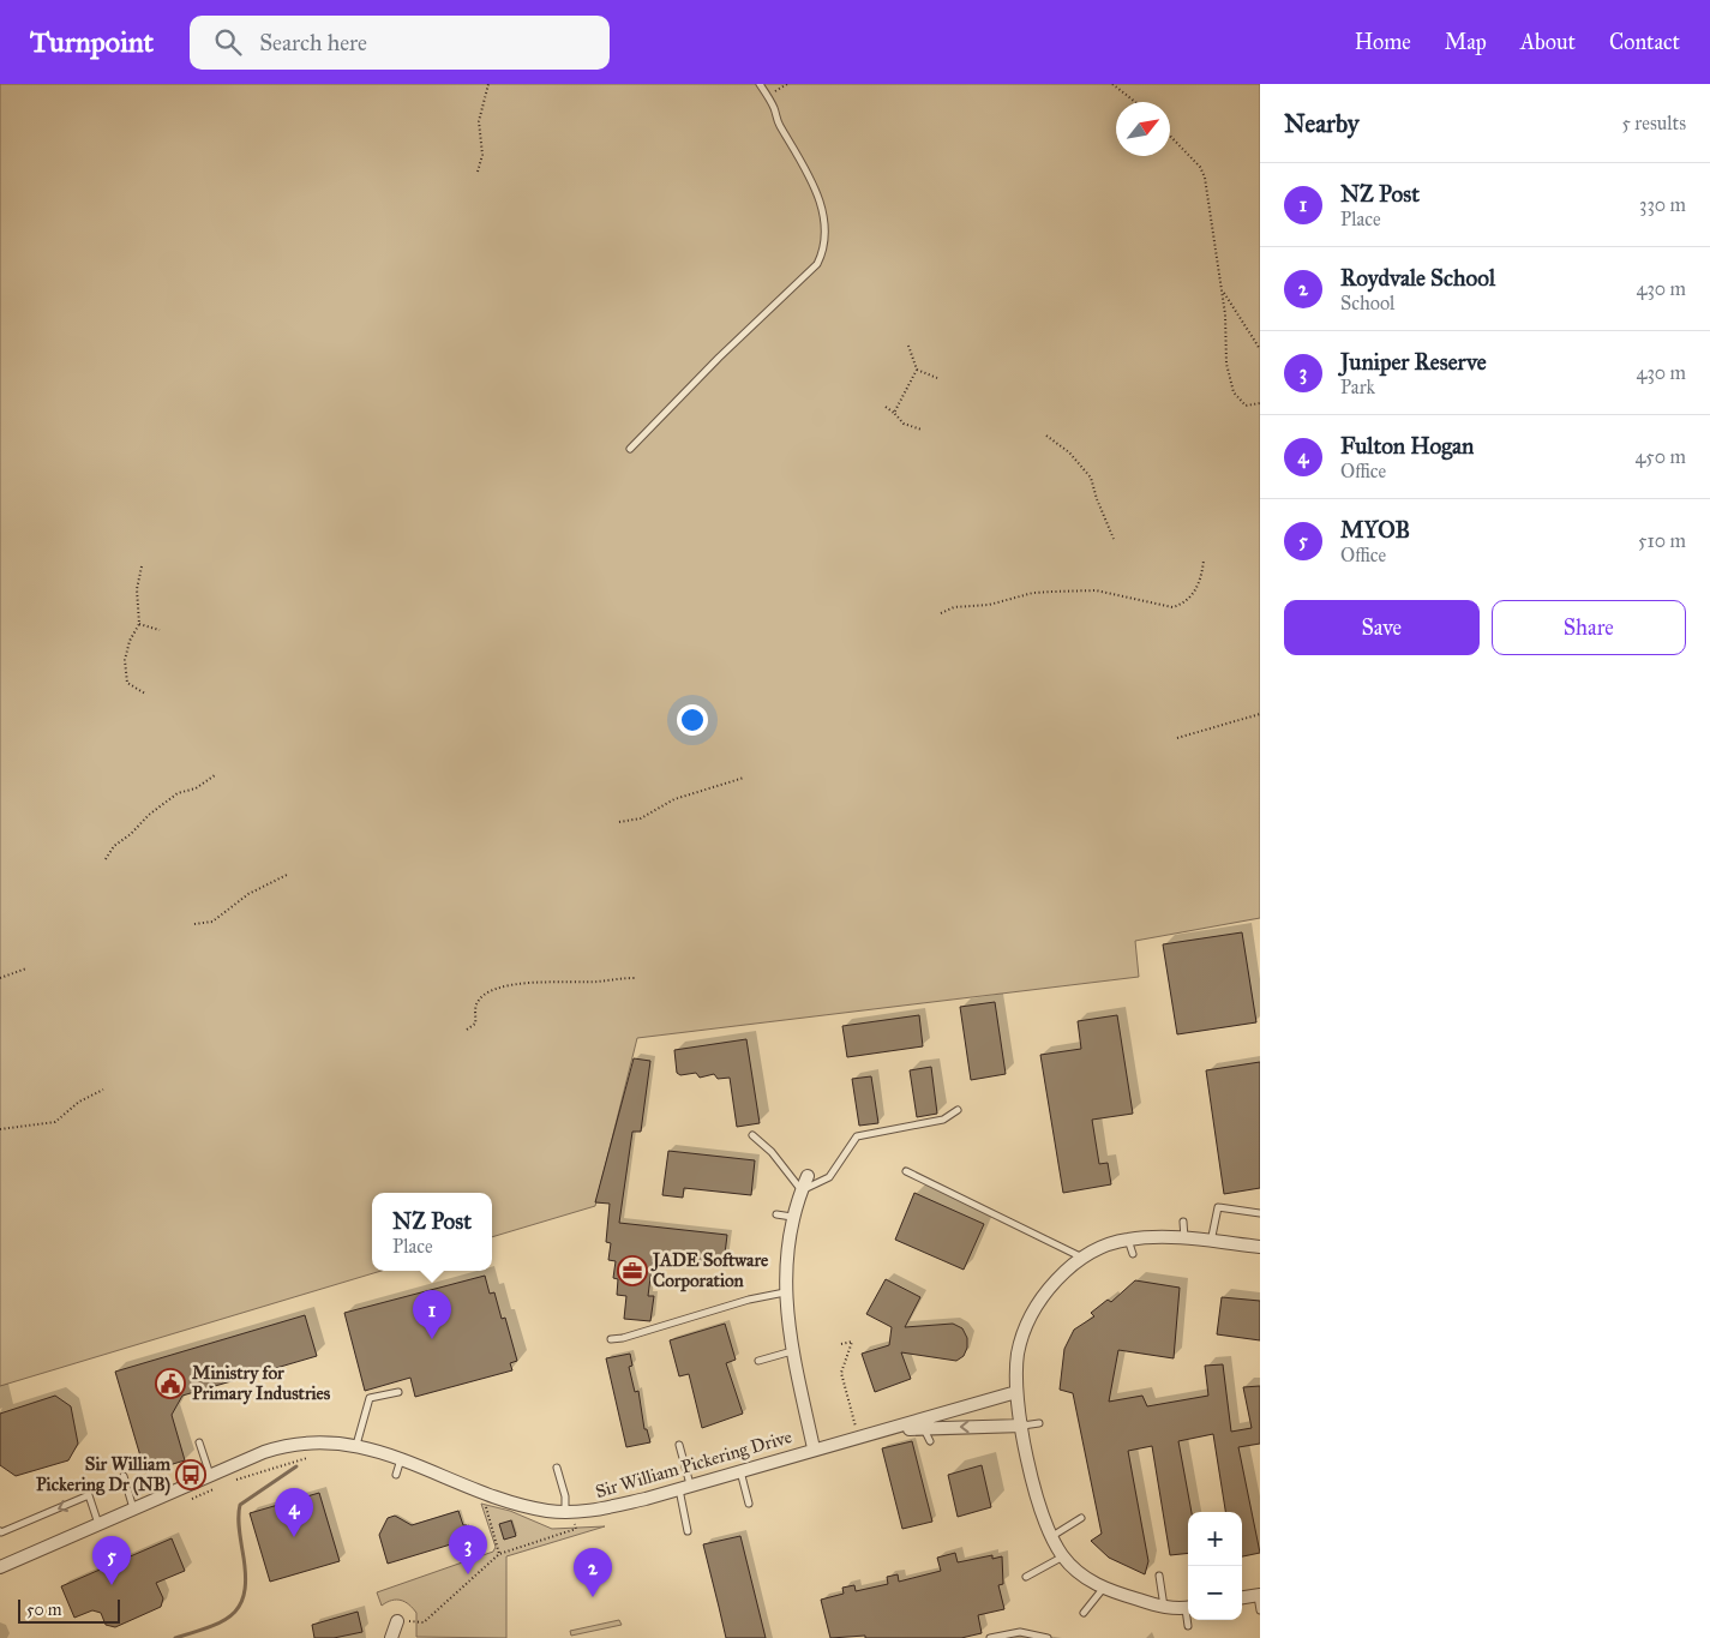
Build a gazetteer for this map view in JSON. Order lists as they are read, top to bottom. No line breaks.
{"streets":{"street":["Sir William Pickering Drive"]},"places":{"office":["JADE Software Corporation"],"public building":["Ministry for Primary Industries"],"bus stop":["Sir William Pickering Dr (NB)"]},"scale_bar":"50 m","north":"top right","page":{"header":"Turnpoint","search":"Search here","nav":["Home","Map","About","Contact"],"heading":["Nearby","5 results"],"list":[{"mark":"1","name":"NZ Post","note":"Place","value":"330 m"},{"mark":"2","name":"Roydvale School","note":"School","value":"430 m"},{"mark":"3","name":"Juniper Reserve","note":"Park","value":"430 m"},{"mark":"4","name":"Fulton Hogan","note":"Office","value":"450 m"},{"mark":"5","name":"MYOB","note":"Office","value":"510 m"}],"buttons":["Save","Share"],"popup":["NZ Post","Place"],"pins":["1","4","3","5","2"],"map_buttons":["+","−"],"scale":"50 m"}}
